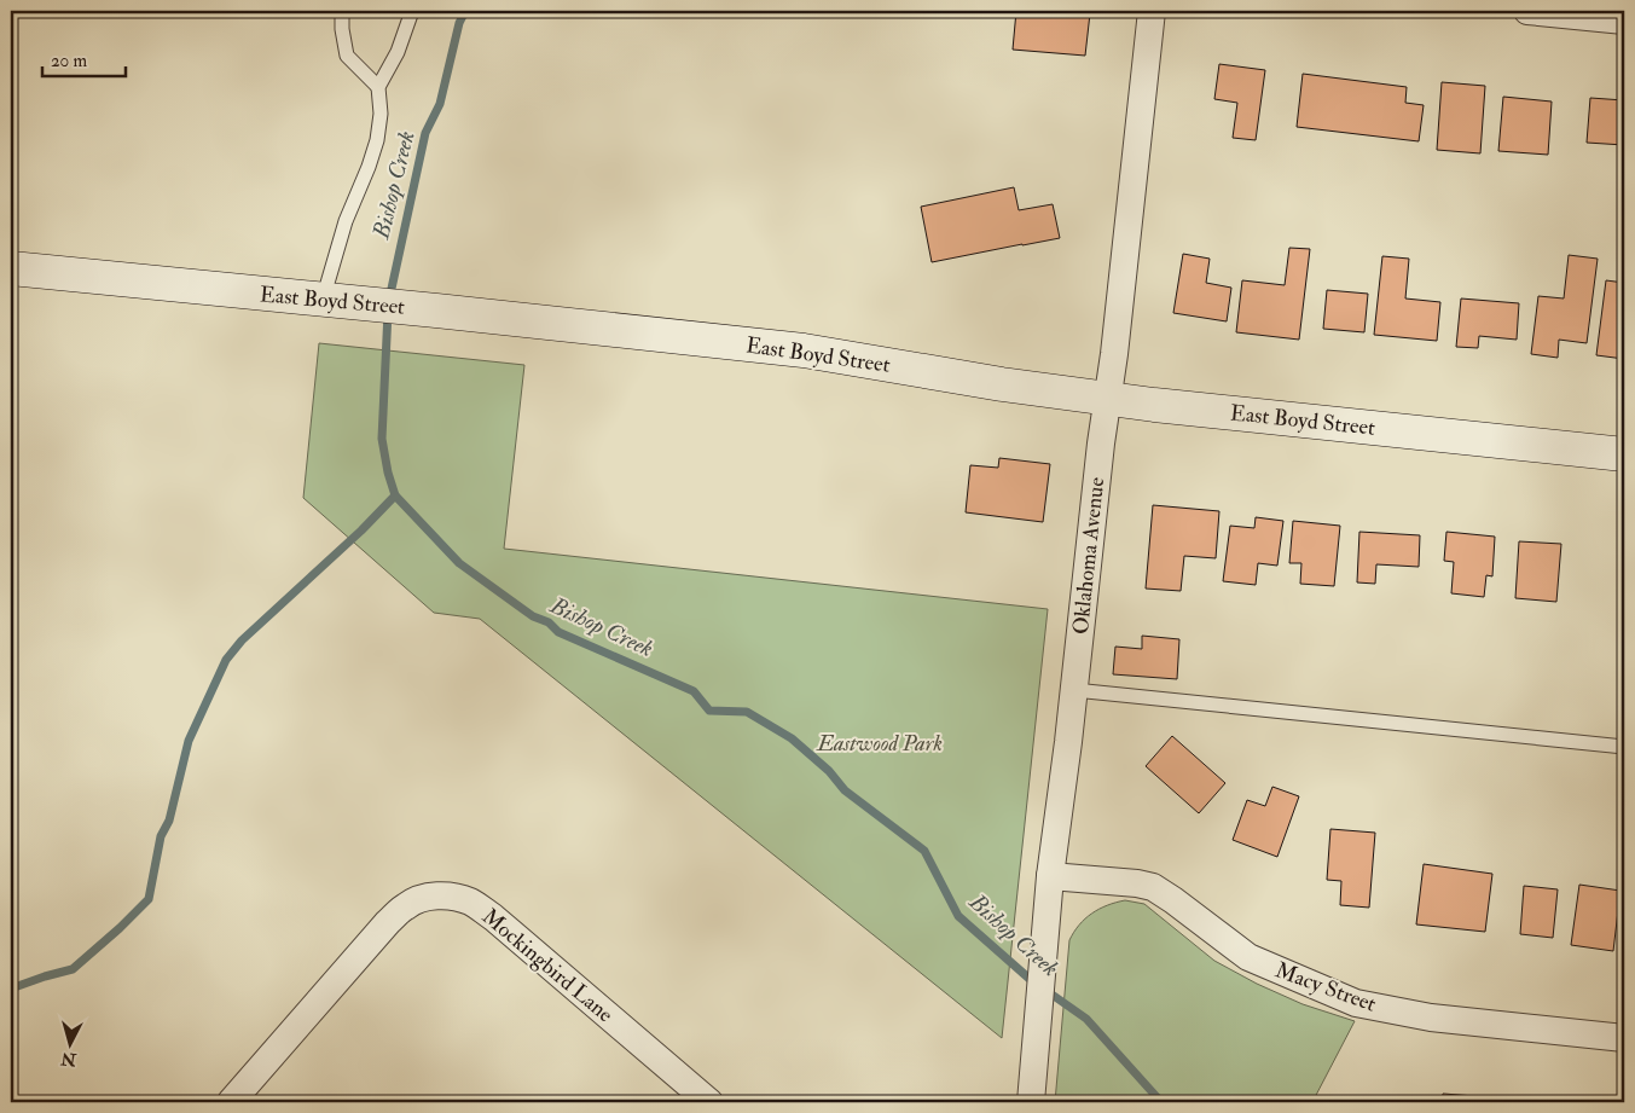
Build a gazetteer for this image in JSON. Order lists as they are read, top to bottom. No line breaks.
{"streets":{"street":["East Boyd Street","Oklahoma Avenue","Mockingbird Lane","Macy Street"]},"crossings":[["East Boyd Street","Oklahoma Avenue"],["Oklahoma Avenue","Macy Street"]],"water":["Bishop Creek"],"parks":["Eastwood Park"],"scale_bar":"20 m","north":"bottom"}
